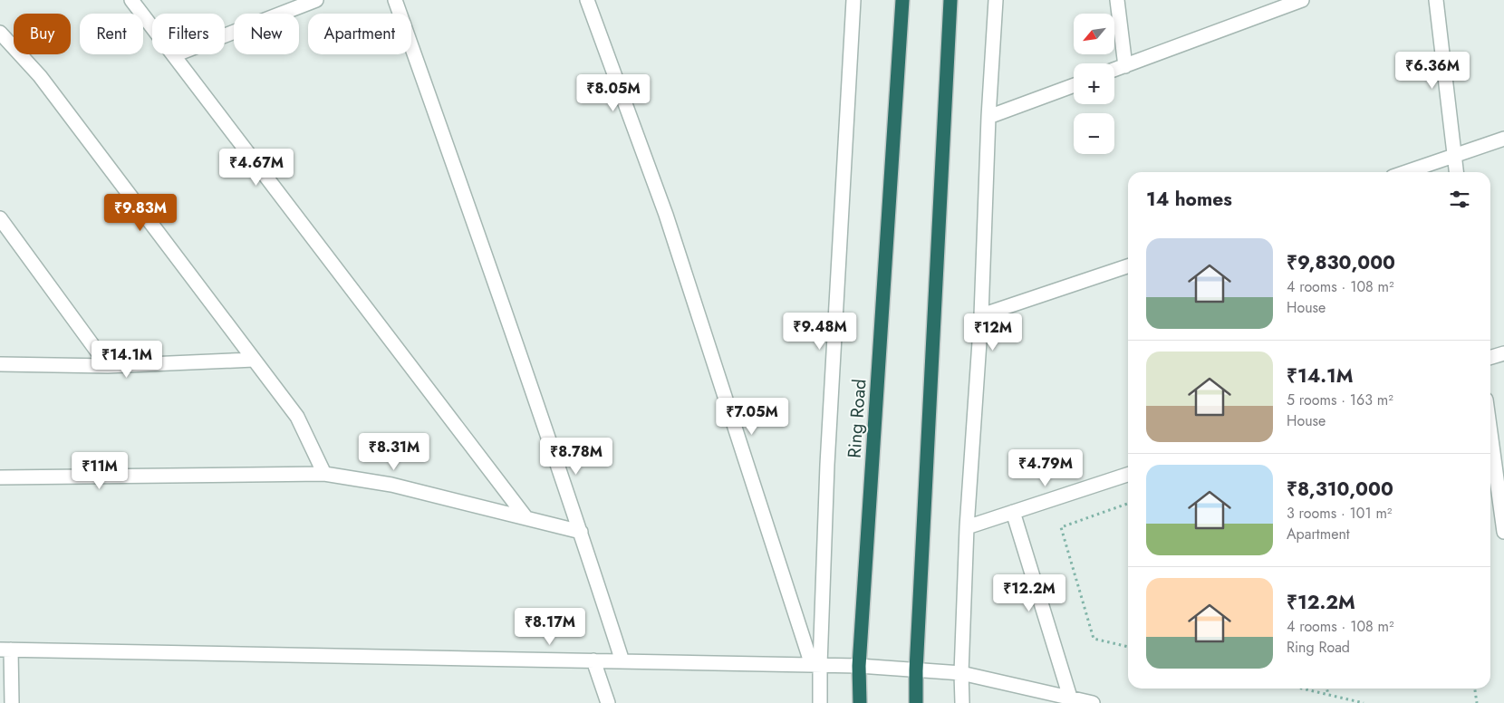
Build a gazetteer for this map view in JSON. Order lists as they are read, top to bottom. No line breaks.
{"streets":{"highway":["Ring Road"]},"north":"bottom left","page":{"map_buttons":["+","−"],"chip":["Buy","Rent","Filters","New","Apartment"],"price":["₹6.36M","₹8.05M","₹4.67M","₹9.83M","₹9.48M","₹12M","₹14.1M","₹7.05M","₹8.31M","₹8.78M","₹4.79M","₹11M","₹12.2M","₹8.17M"],"heading":"14 homes","list":[{"name":"₹9,830,000","note":"4 rooms · 108 m² · House"},{"name":"₹14.1M","note":"5 rooms · 163 m² · House"},{"name":"₹8,310,000","note":"3 rooms · 101 m² · Apartment"},{"name":"₹12.2M","note":"4 rooms · 108 m² · Ring Road"}]}}
